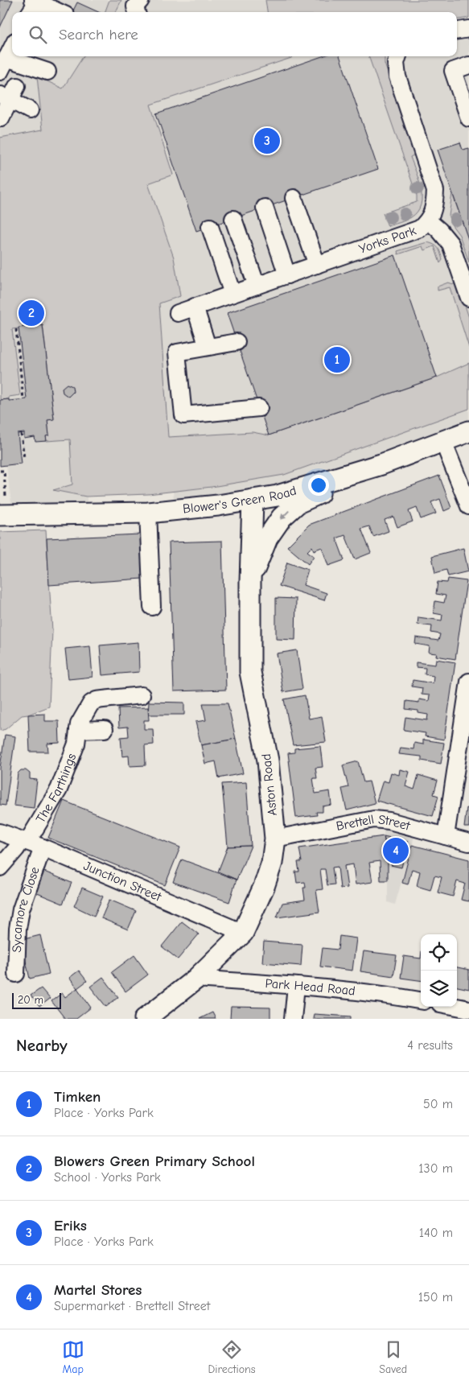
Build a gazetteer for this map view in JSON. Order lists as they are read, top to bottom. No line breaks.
{"streets":{"main road":["Blower's Green Road","Aston Road"],"street":["Yorks Park","The Farthings","Brettell Street","Junction Street","Sycamore Close","Park Head Road"]},"crossings":[["Blower's Green Road","Aston Road"],["Aston Road","Brettell Street"],["Aston Road","Junction Street"],["Aston Road","Park Head Road"],["The Farthings","Junction Street"],["Junction Street","Sycamore Close"]],"scale_bar":"20 m","page":{"search":"Search here","pins":["3","2","1","4"],"scale":"20 m","heading":["Nearby","4 results"],"list":[{"mark":"1","name":"Timken","note":"Place · Yorks Park","value":"50 m"},{"mark":"2","name":"Blowers Green Primary School","note":"School · Yorks Park","value":"130 m"},{"mark":"3","name":"Eriks","note":"Place · Yorks Park","value":"140 m"},{"mark":"4","name":"Martel Stores","note":"Supermarket · Brettell Street","value":"150 m"}],"nav":["Map","Directions","Saved"]}}
